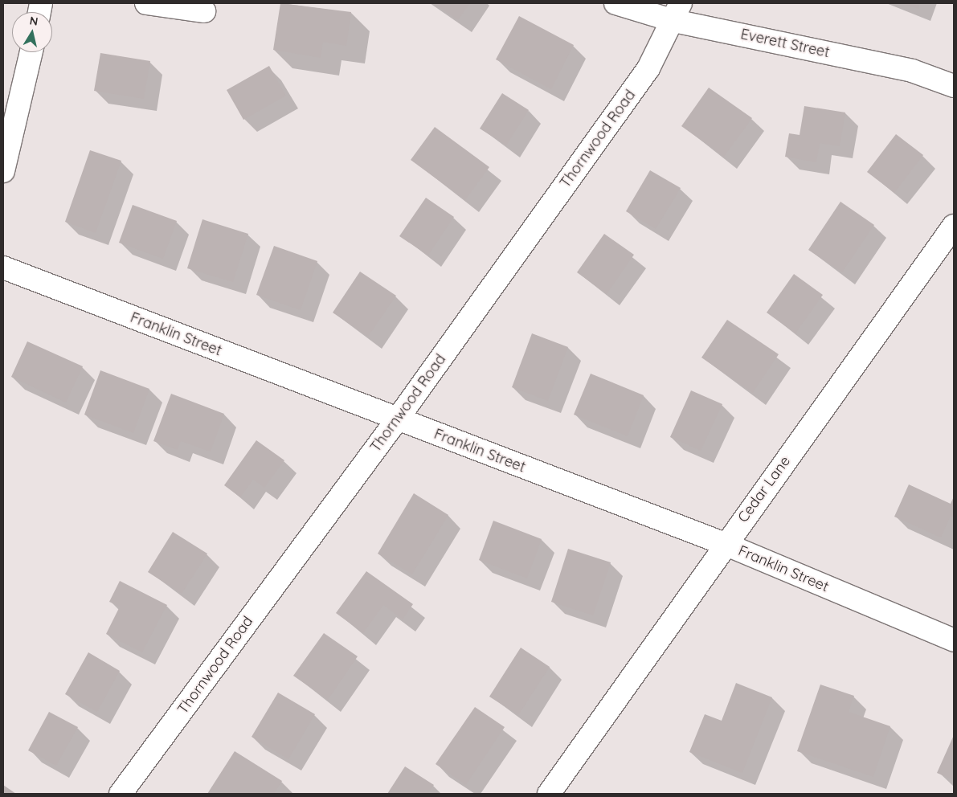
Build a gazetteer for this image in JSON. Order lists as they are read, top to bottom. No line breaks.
{"streets":{"street":["Everett Street","Thornwood Road","Franklin Street","Cedar Lane"]},"crossings":[["Everett Street","Thornwood Road"],["Thornwood Road","Franklin Street"],["Franklin Street","Cedar Lane"]],"north":"top"}
